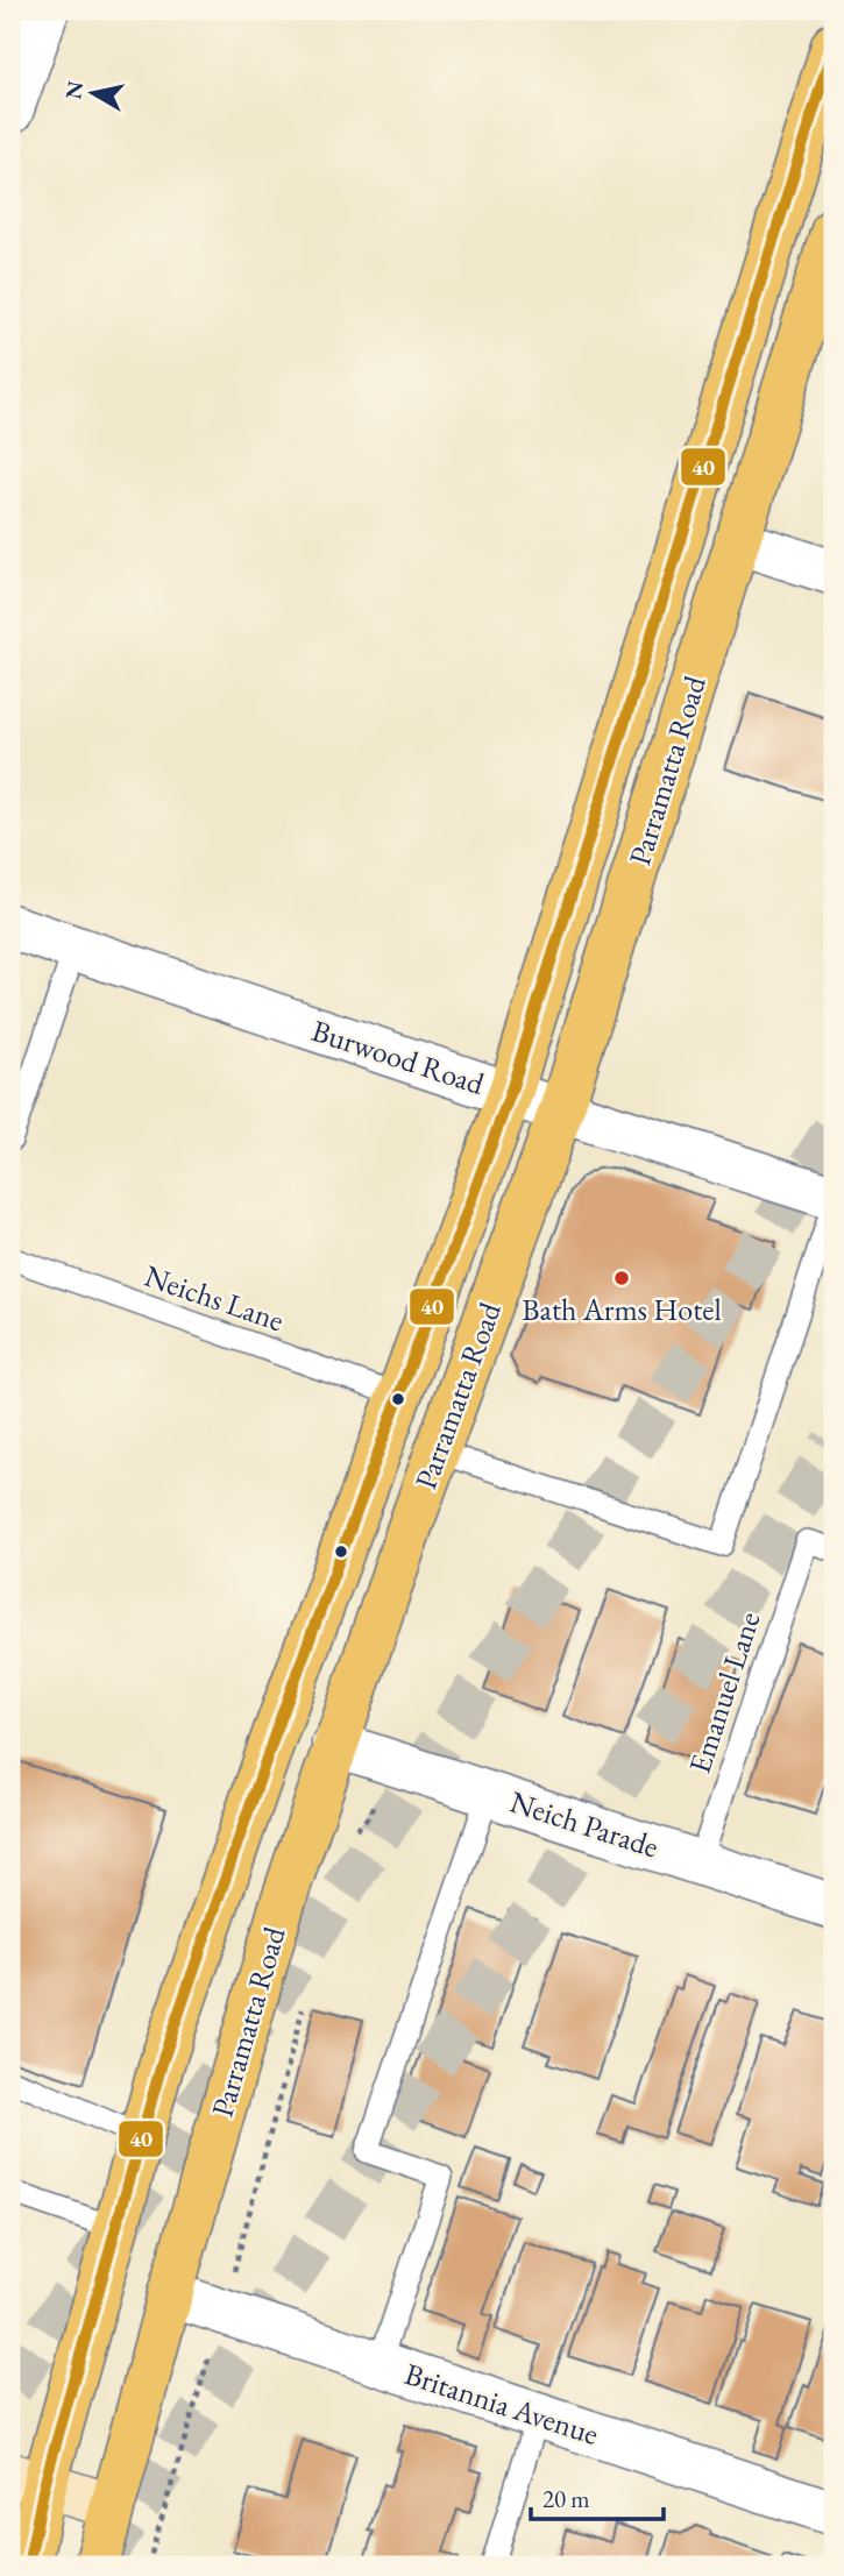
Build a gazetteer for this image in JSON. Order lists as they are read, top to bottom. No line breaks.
{"streets":{"highway":["Parramatta Road"],"street":["Burwood Road","Neich Parade","Britannia Avenue"],"lane":["Neichs Lane","Emanuel Lane"]},"crossings":[["Parramatta Road","Burwood Road"],["Parramatta Road","Neichs Lane"],["Parramatta Road","Neich Parade"],["Parramatta Road","Britannia Avenue"],["Emanuel Lane","Neich Parade"]],"places":["Bath Arms Hotel"],"lines":["transit line 40"],"scale_bar":"20 m","north":"left"}
